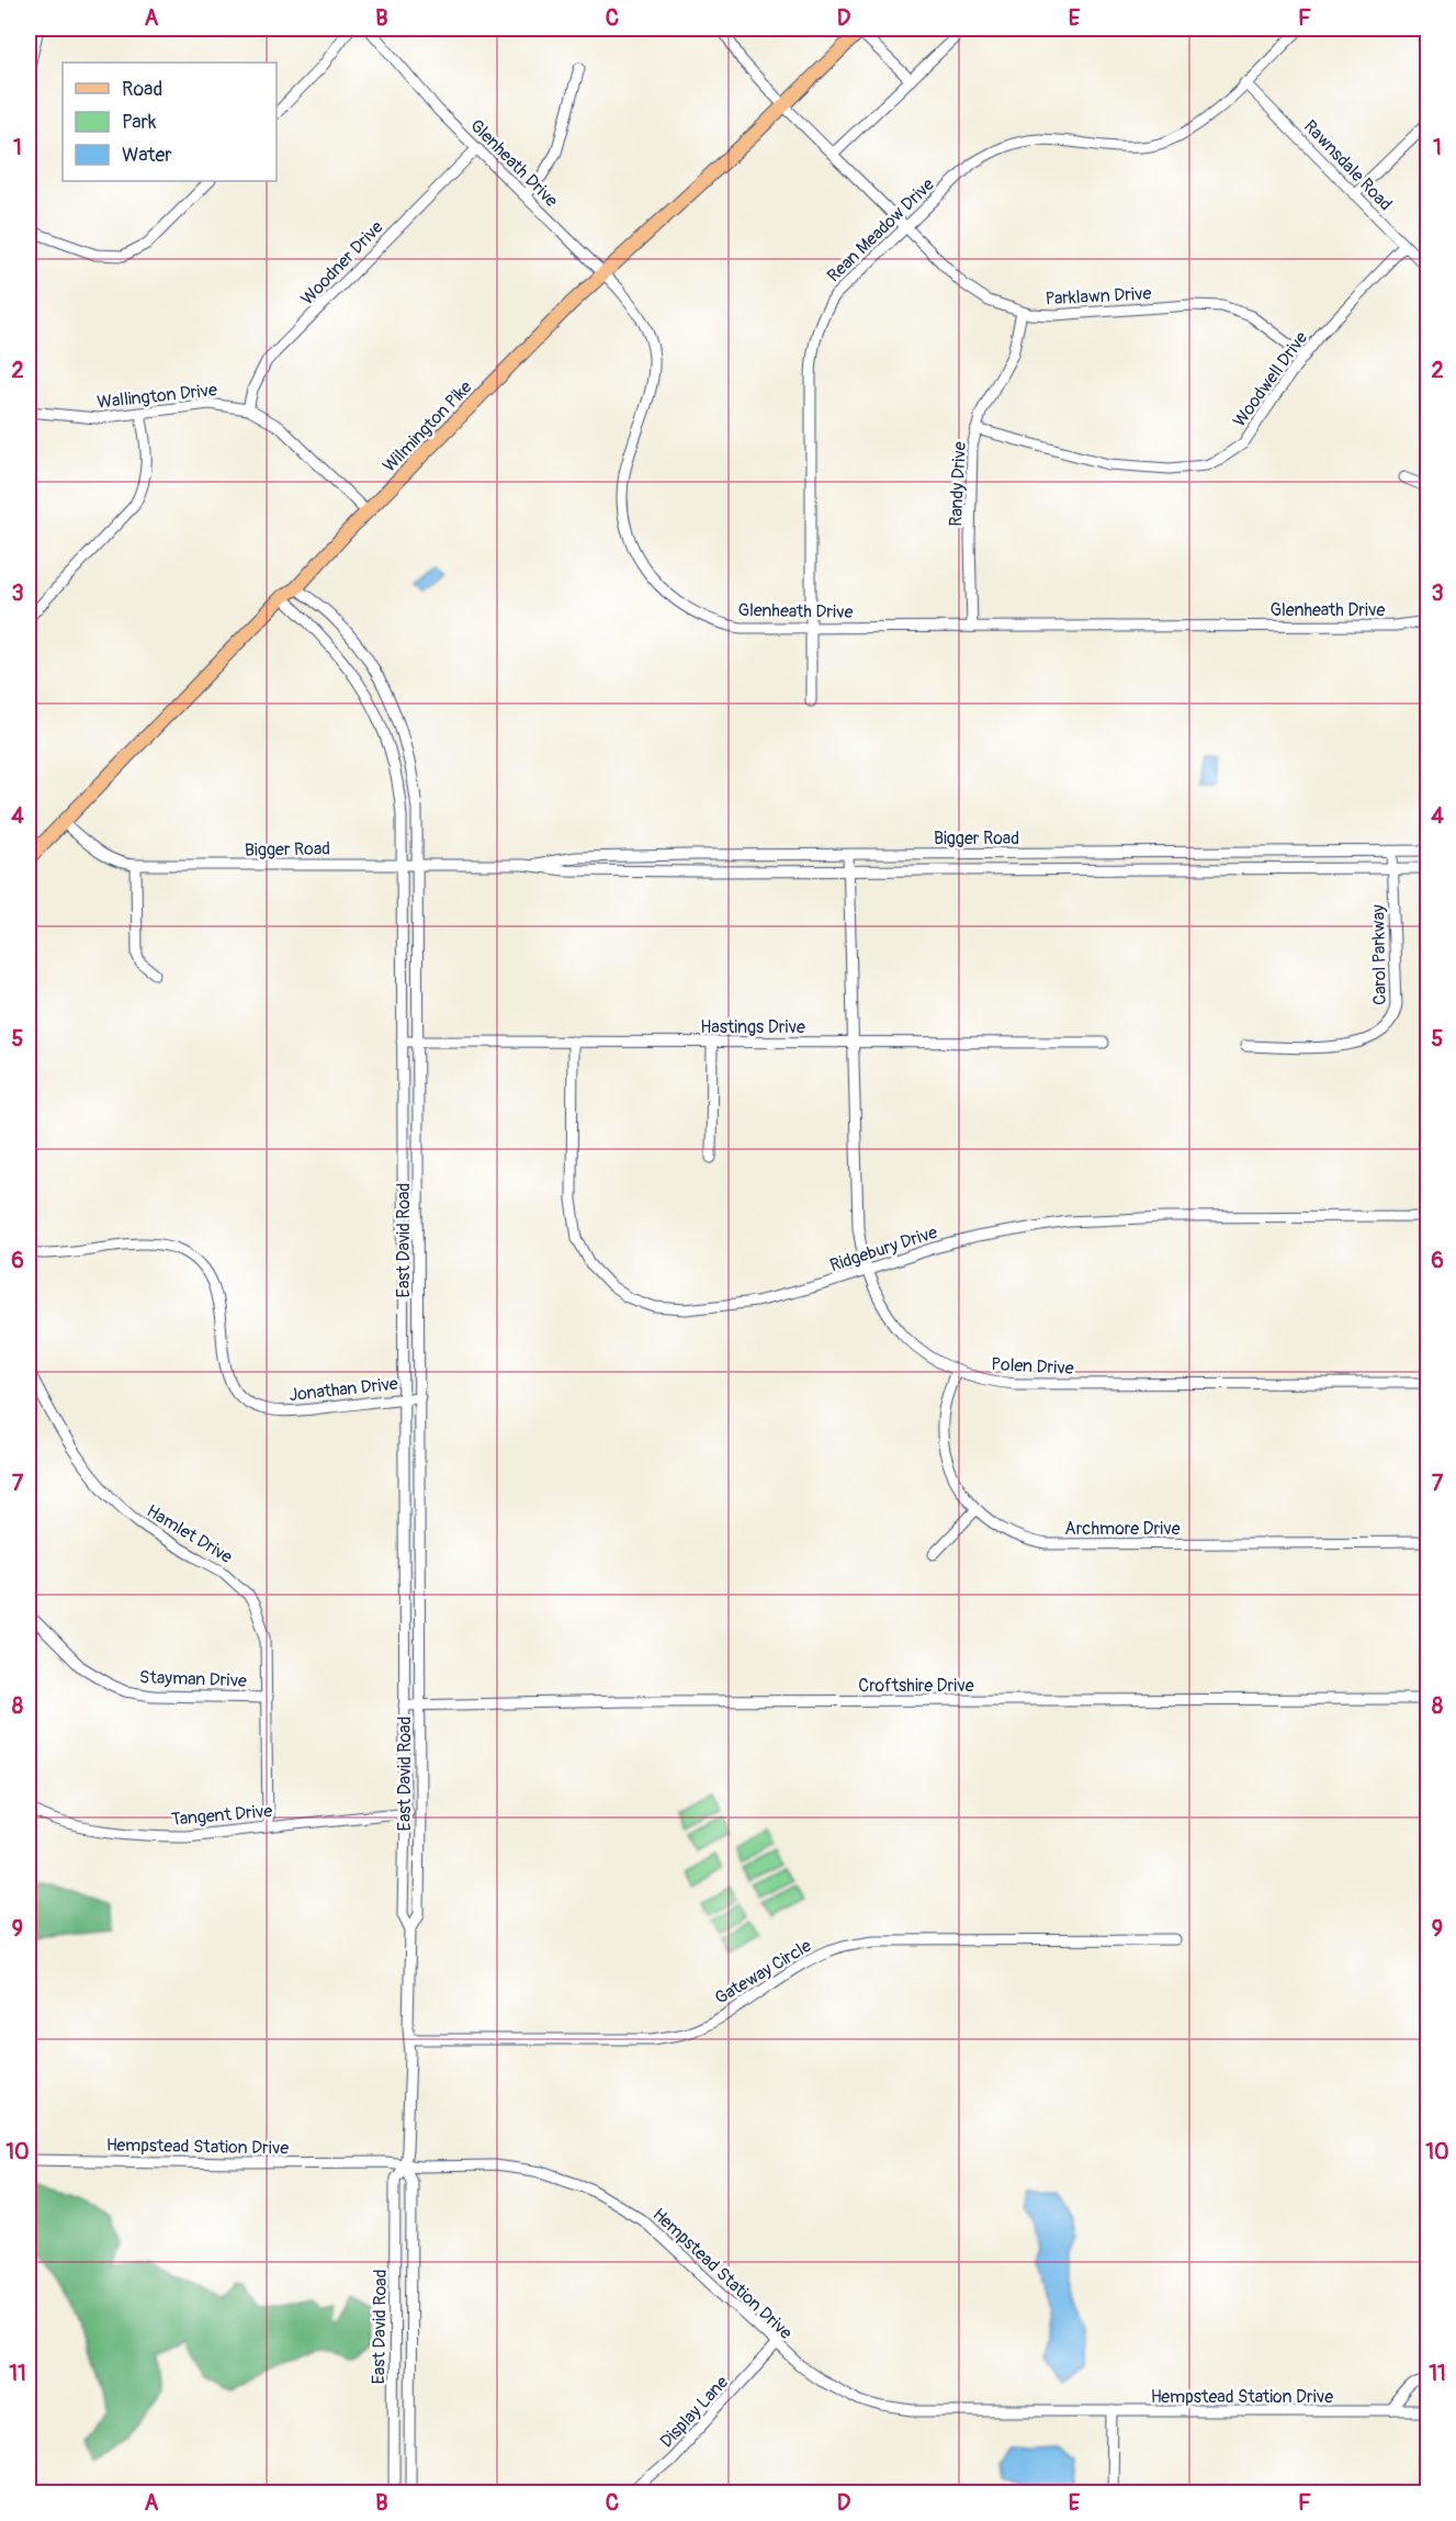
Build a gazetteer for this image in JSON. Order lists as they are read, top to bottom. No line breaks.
{"streets":{"main road":["Wilmington Pike"],"street":["Glenheath Drive","Rawnsdale Road","Rean Meadow Drive","Woodner Drive","Parklawn Drive","Woodwell Drive","Wallington Drive","Randy Drive","Bigger Road","Carol Parkway","Hastings Drive","East David Road","Ridgebury Drive","Polen Drive","Jonathan Drive","Archmore Drive","Hamlet Drive","Stayman Drive","Croftshire Drive","Tangent Drive","Gateway Circle","Hempstead Station Drive","Display Lane"]},"crossings":[["Glenheath Drive","Rean Meadow Drive"],["Glenheath Drive","Woodner Drive"],["Glenheath Drive","Wilmington Pike"],["Glenheath Drive","Randy Drive"],["Rawnsdale Road","Rean Meadow Drive"],["Rawnsdale Road","Woodwell Drive"],["Rean Meadow Drive","Parklawn Drive"],["Woodner Drive","Wallington Drive"],["Parklawn Drive","Woodwell Drive"],["Parklawn Drive","Wilmington Pike"],["Parklawn Drive","Randy Drive"],["Woodwell Drive","Randy Drive"],["Wallington Drive","Wilmington Pike"],["Wilmington Pike","Bigger Road"],["Wilmington Pike","East David Road"],["Bigger Road","Carol Parkway"],["Bigger Road","East David Road"],["Bigger Road","Polen Drive"],["Hastings Drive","East David Road"],["Hastings Drive","Ridgebury Drive"],["Hastings Drive","Polen Drive"],["East David Road","Jonathan Drive"],["East David Road","Croftshire Drive"],["East David Road","Tangent Drive"],["East David Road","Gateway Circle"],["East David Road","Hempstead Station Drive"],["Ridgebury Drive","Polen Drive"],["Polen Drive","Archmore Drive"],["Hamlet Drive","Stayman Drive"],["Hamlet Drive","Tangent Drive"],["Hempstead Station Drive","Display Lane"]],"legend":["Road","Park","Water"],"grid":{"columns":["A","B","C","D","E","F"],"rows":["1","2","3","4","5","6","7","8","9","10","11"]}}
